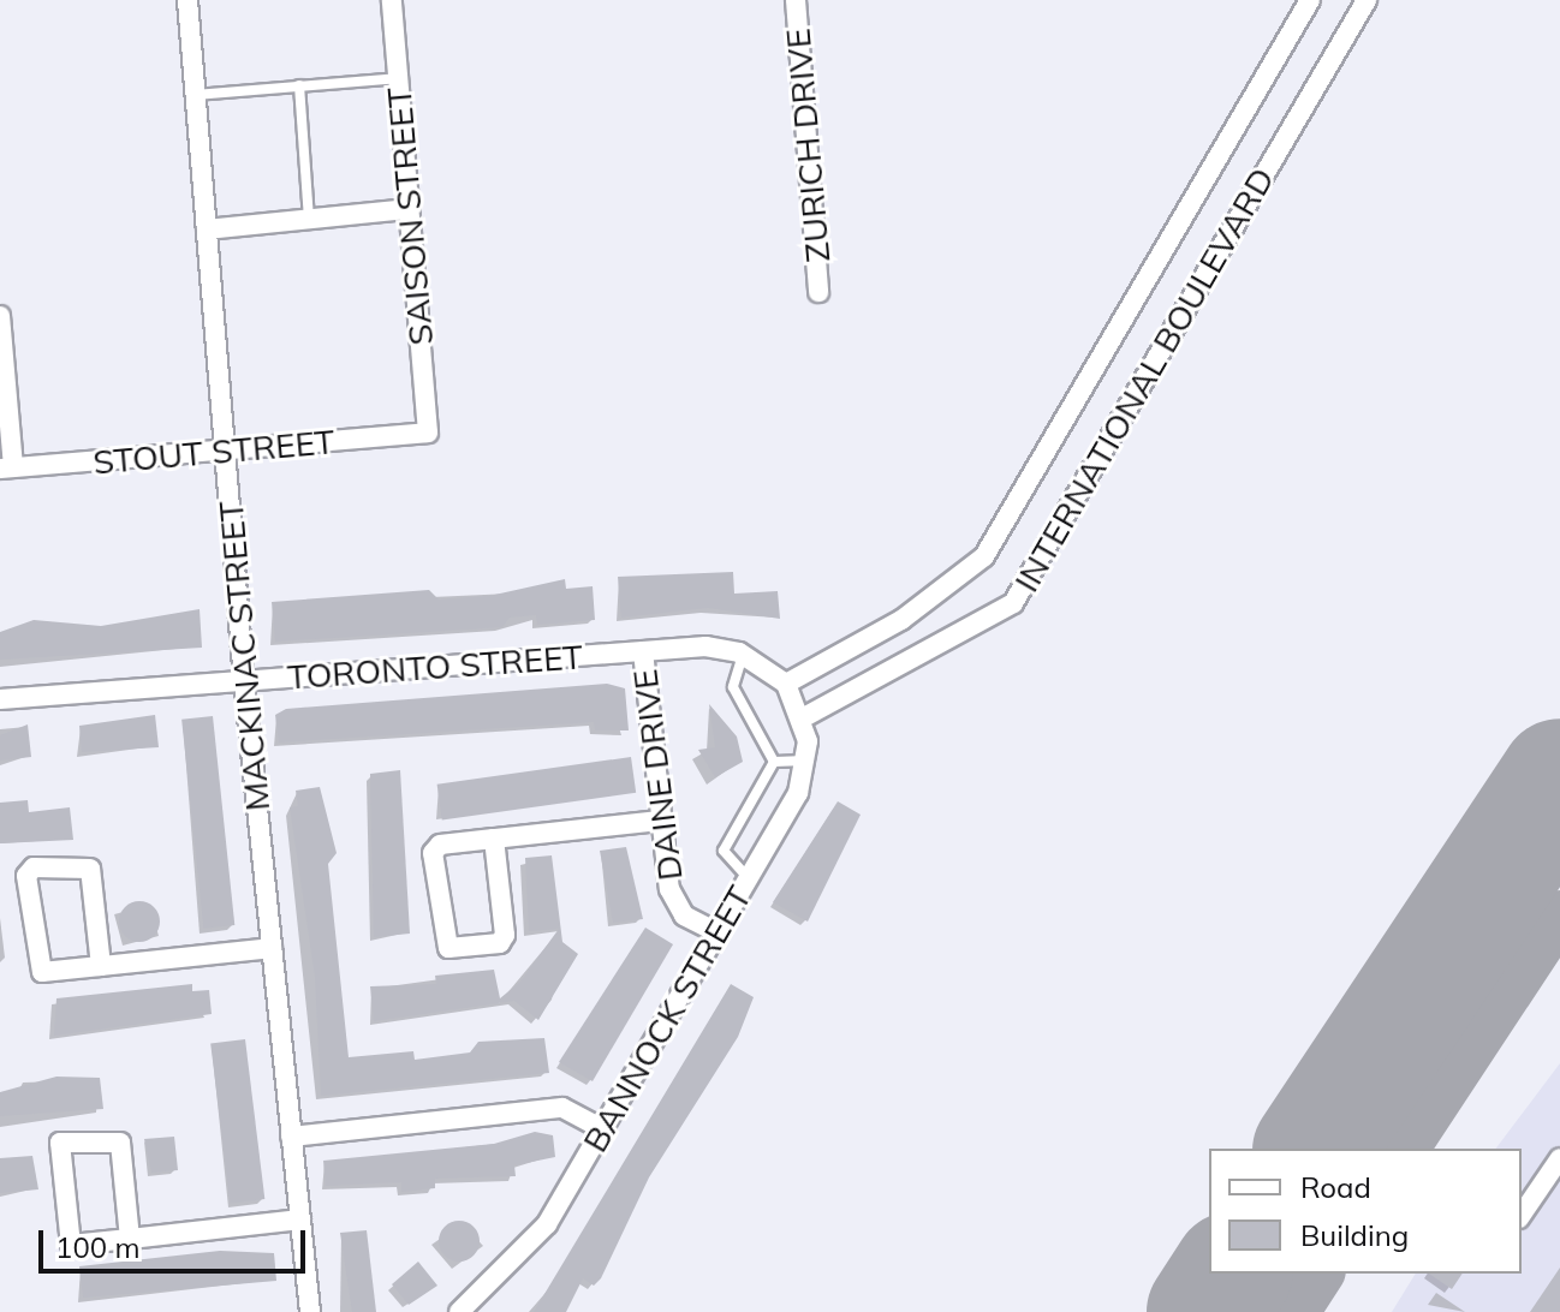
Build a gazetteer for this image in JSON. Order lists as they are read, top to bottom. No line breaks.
{"streets":{"street":["ZURICH DRIVE","SAISON STREET","INTERNATIONAL BOULEVARD","STOUT STREET","MACKINAC STREET","TORONTO STREET","DAINE DRIVE","BANNOCK STREET"]},"crossings":[["SAISON STREET","STOUT STREET"],["STOUT STREET","MACKINAC STREET"],["MACKINAC STREET","TORONTO STREET"],["TORONTO STREET","DAINE DRIVE"],["DAINE DRIVE","BANNOCK STREET"]],"legend":["Road","Building"],"scale_bar":"100 m"}
